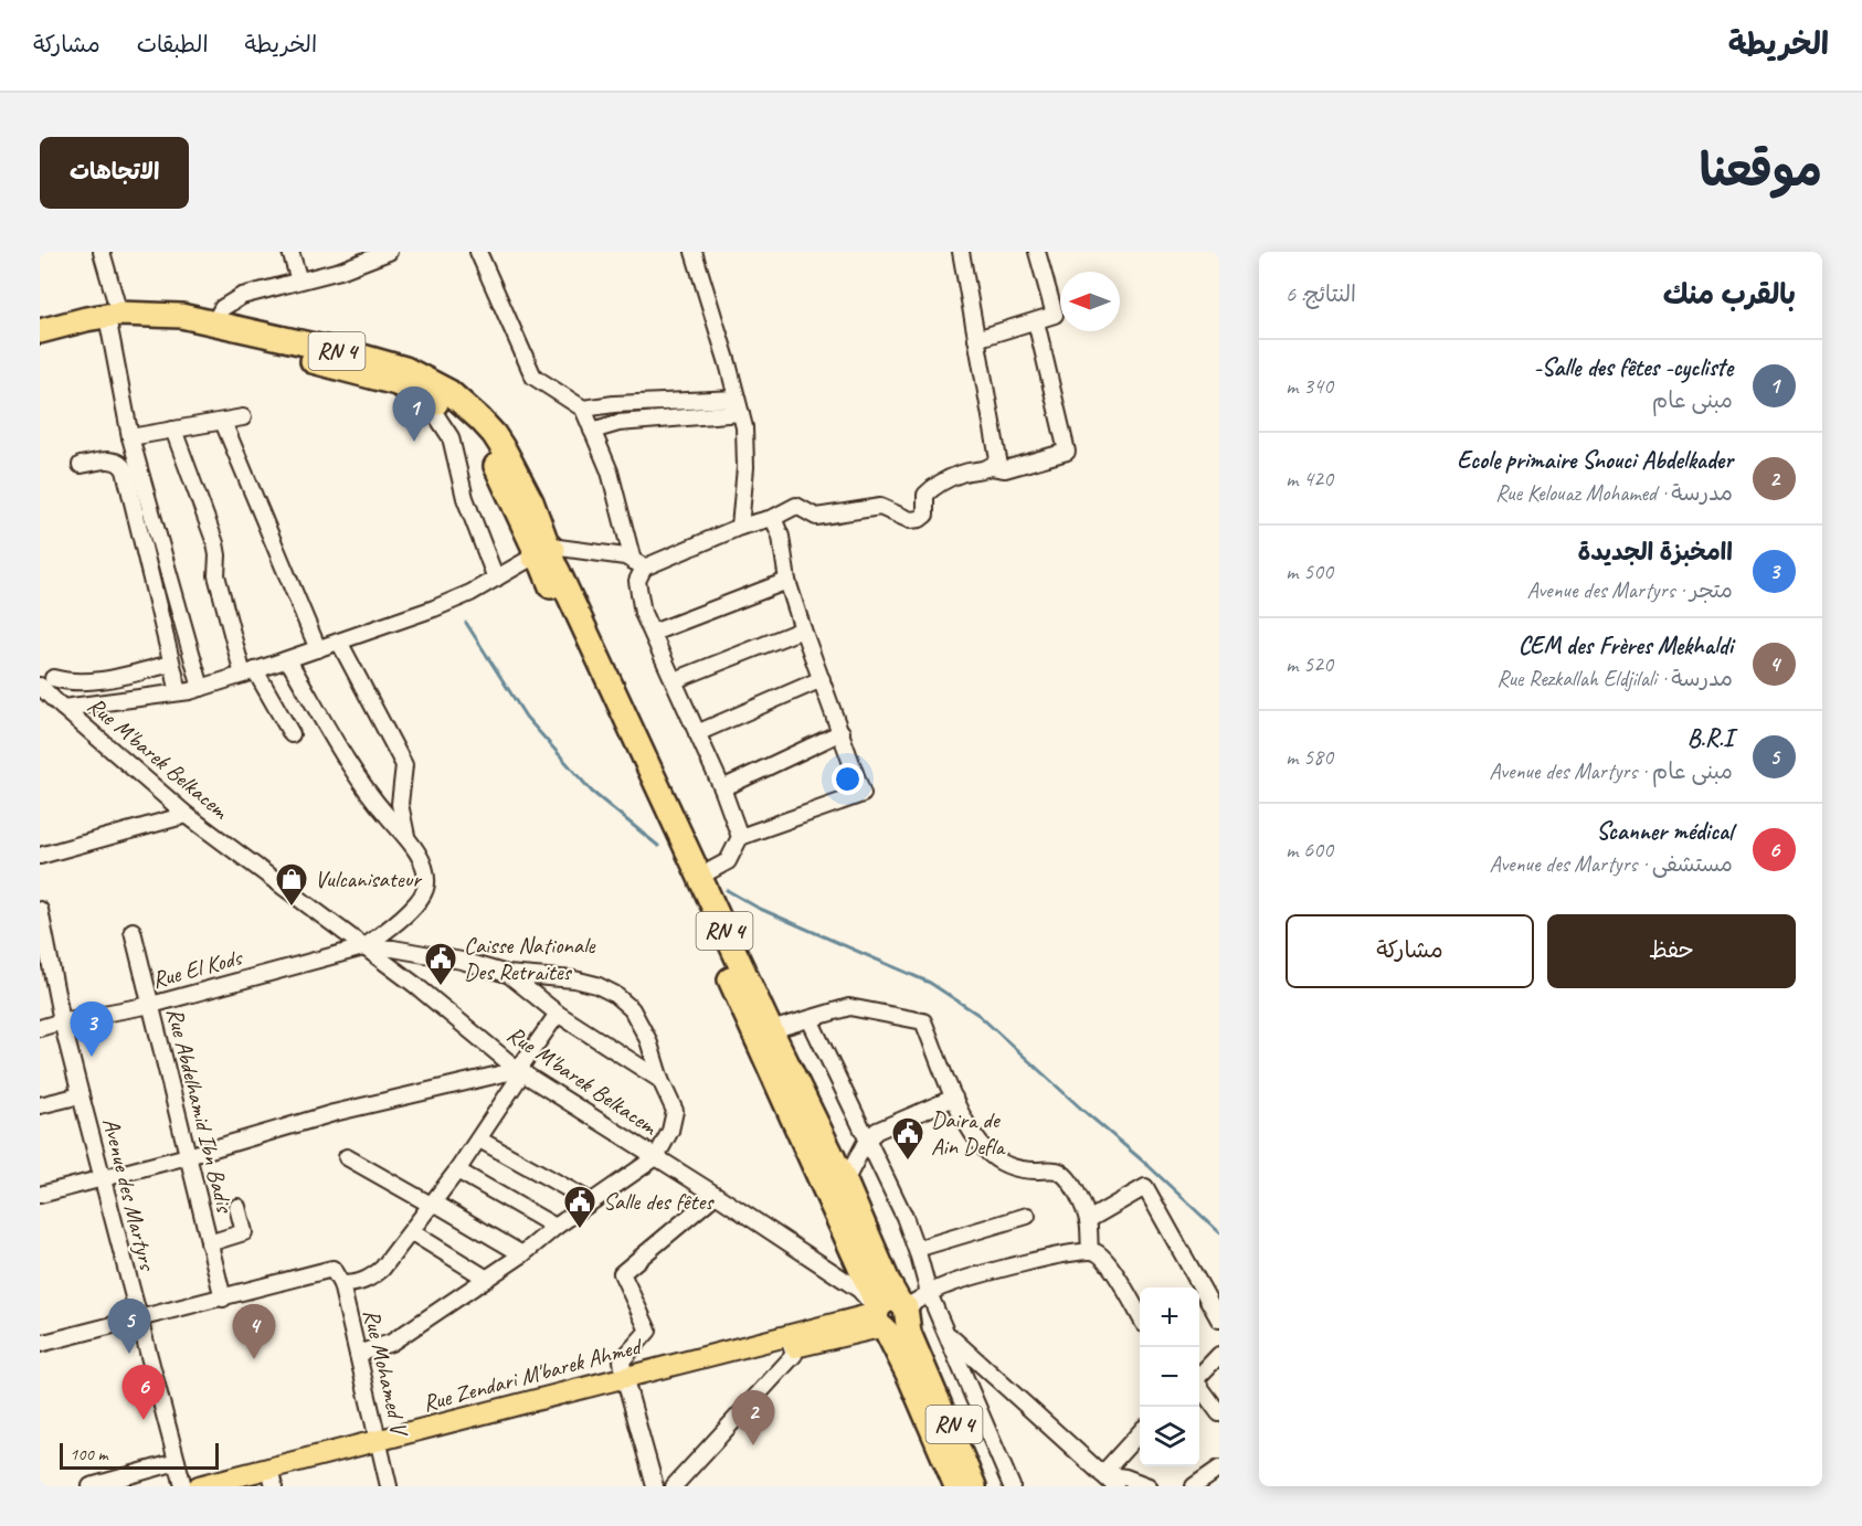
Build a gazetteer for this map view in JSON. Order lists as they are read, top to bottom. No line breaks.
{"streets":{"highway":["RN 4"],"street":["Rue M'barek Belkacem","Rue El Kods","Rue Abdelhamid Ibn Badis","Avenue des Martyrs","Rue Mohamed V"]},"crossings":[["RN 4","Rue M'barek Belkacem"],["Rue M'barek Belkacem","Rue El Kods"],["Rue El Kods","Rue Abdelhamid Ibn Badis"],["Rue El Kods","Avenue des Martyrs"],["Rue Abdelhamid Ibn Badis","Rue Mohamed V"]],"places":{"shop":["Vulcanisateur"],"public building":["Caisse Nationale Des Retraites","Daira de Ain Defla","Salle des fêtes"]},"scale_bar":"100 m","north":"left","page":{"header":"الخريطة","nav":["الخريطة","الطبقات","مشاركة"],"title":"موقعنا","buttons":["الاتجاهات",["حفظ","مشاركة"]],"heading":["بالقرب منك","النتائج: 6"],"list":[{"mark":"1","name":"Salle des fêtes -cycliste-","note":"مبنى عام","value":"340 m"},{"mark":"2","name":"Ecole primaire Snouci Abdelkader","note":"مدرسة · Rue Kelouaz Mohamed","value":"420 m"},{"mark":"3","name":"اامخبزة الجديدة","note":"متجر · Avenue des Martyrs","value":"500 m"},{"mark":"4","name":"CEM des Frères Mekhaldi","note":"مدرسة · Rue Rezkallah Eldjilali","value":"520 m"},{"mark":"5","name":"B.R.I","note":"مبنى عام · Avenue des Martyrs","value":"580 m"},{"mark":"6","name":"Scanner médical","note":"مستشفى · Avenue des Martyrs","value":"600 m"}],"pins":["1","3","5","4","6","2"],"map_buttons":["+","−"],"scale":"100 m"}}
